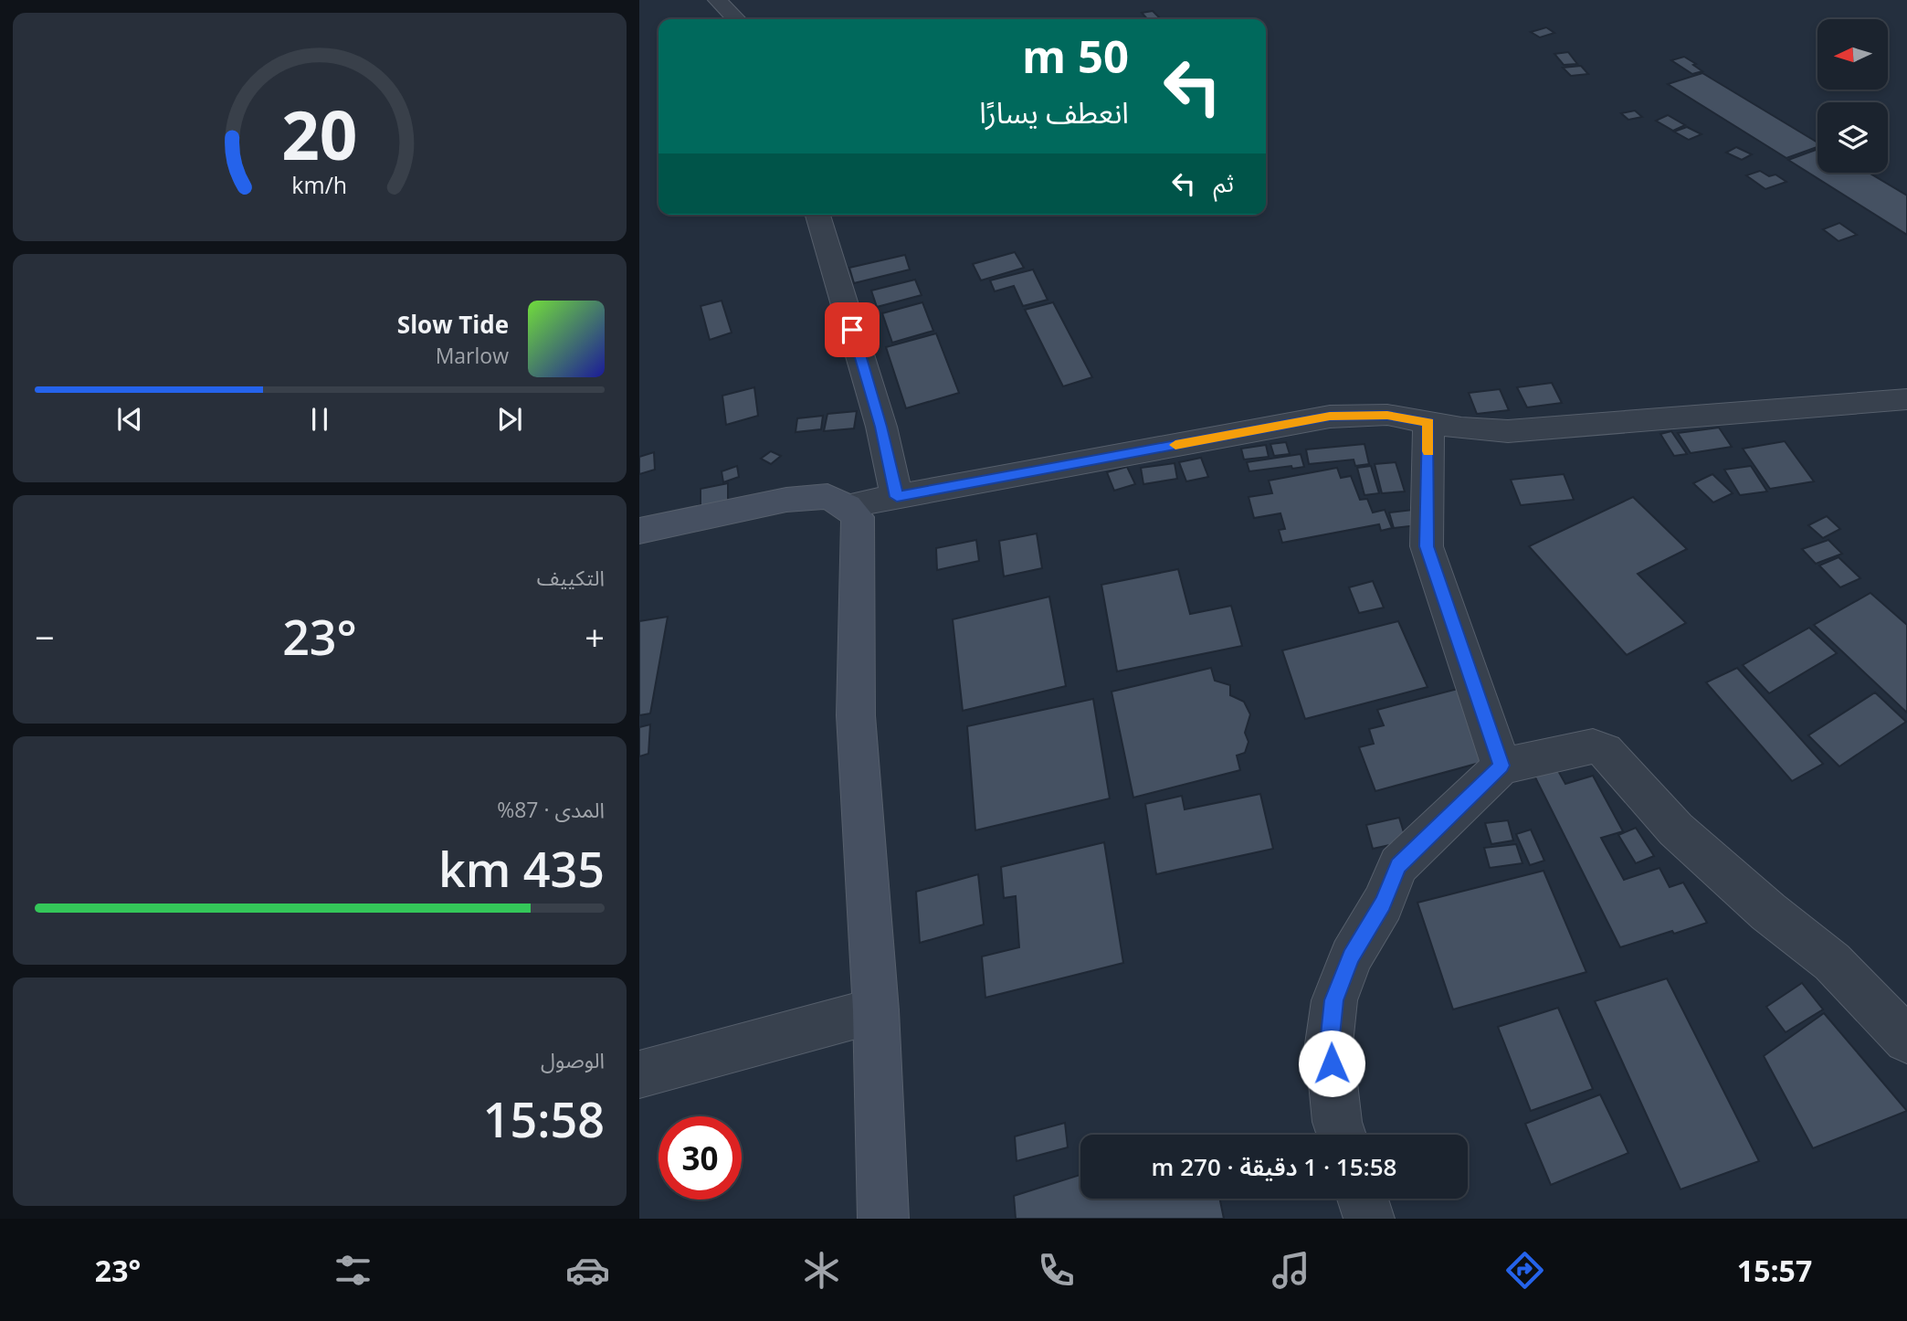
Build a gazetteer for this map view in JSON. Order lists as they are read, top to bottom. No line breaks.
{"north":"left","page":{"turn":["50 m","انعطف يسارًا"],"then":"ثم","song":["Slow Tide","Marlow"],"tile":["التكييف",["المدى · 87%","435 km"],["الوصول","15:58"]],"heat":["−","23°","+"],"limit":"30","trip":"15:58 · 1 دقيقة · 270 m","tabs":["15:57","23°"],"gauge":["20","km/h"]}}
